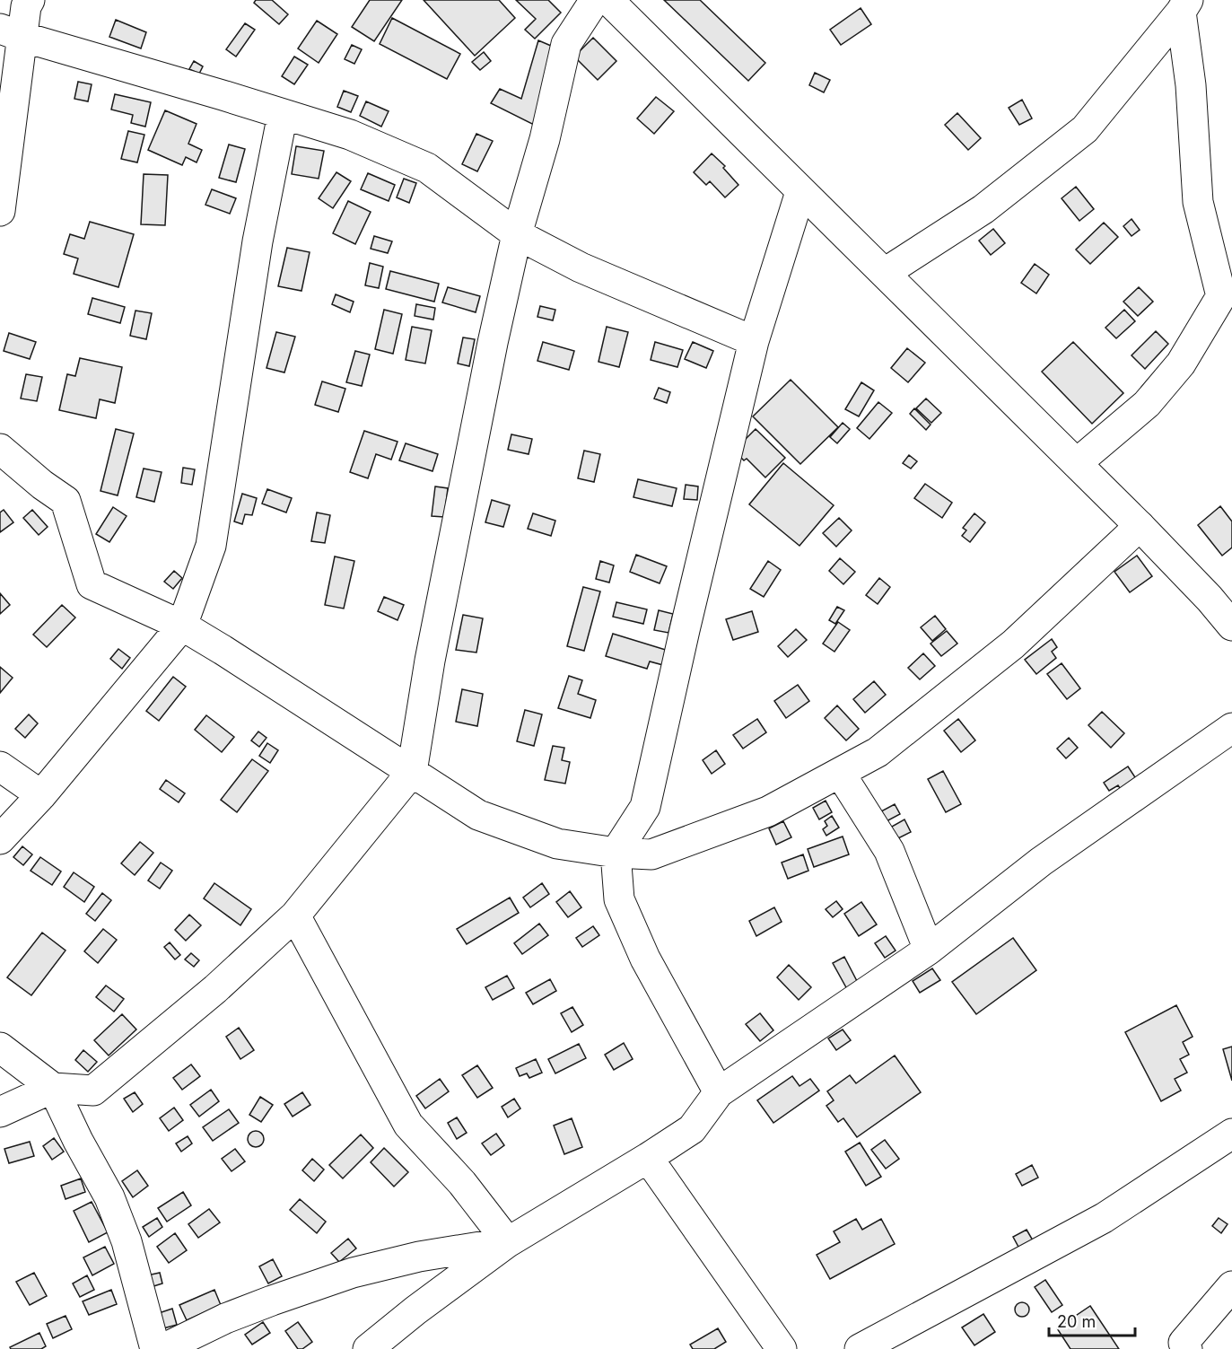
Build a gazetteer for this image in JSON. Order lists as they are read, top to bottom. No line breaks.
{"scale_bar":"20 m"}
